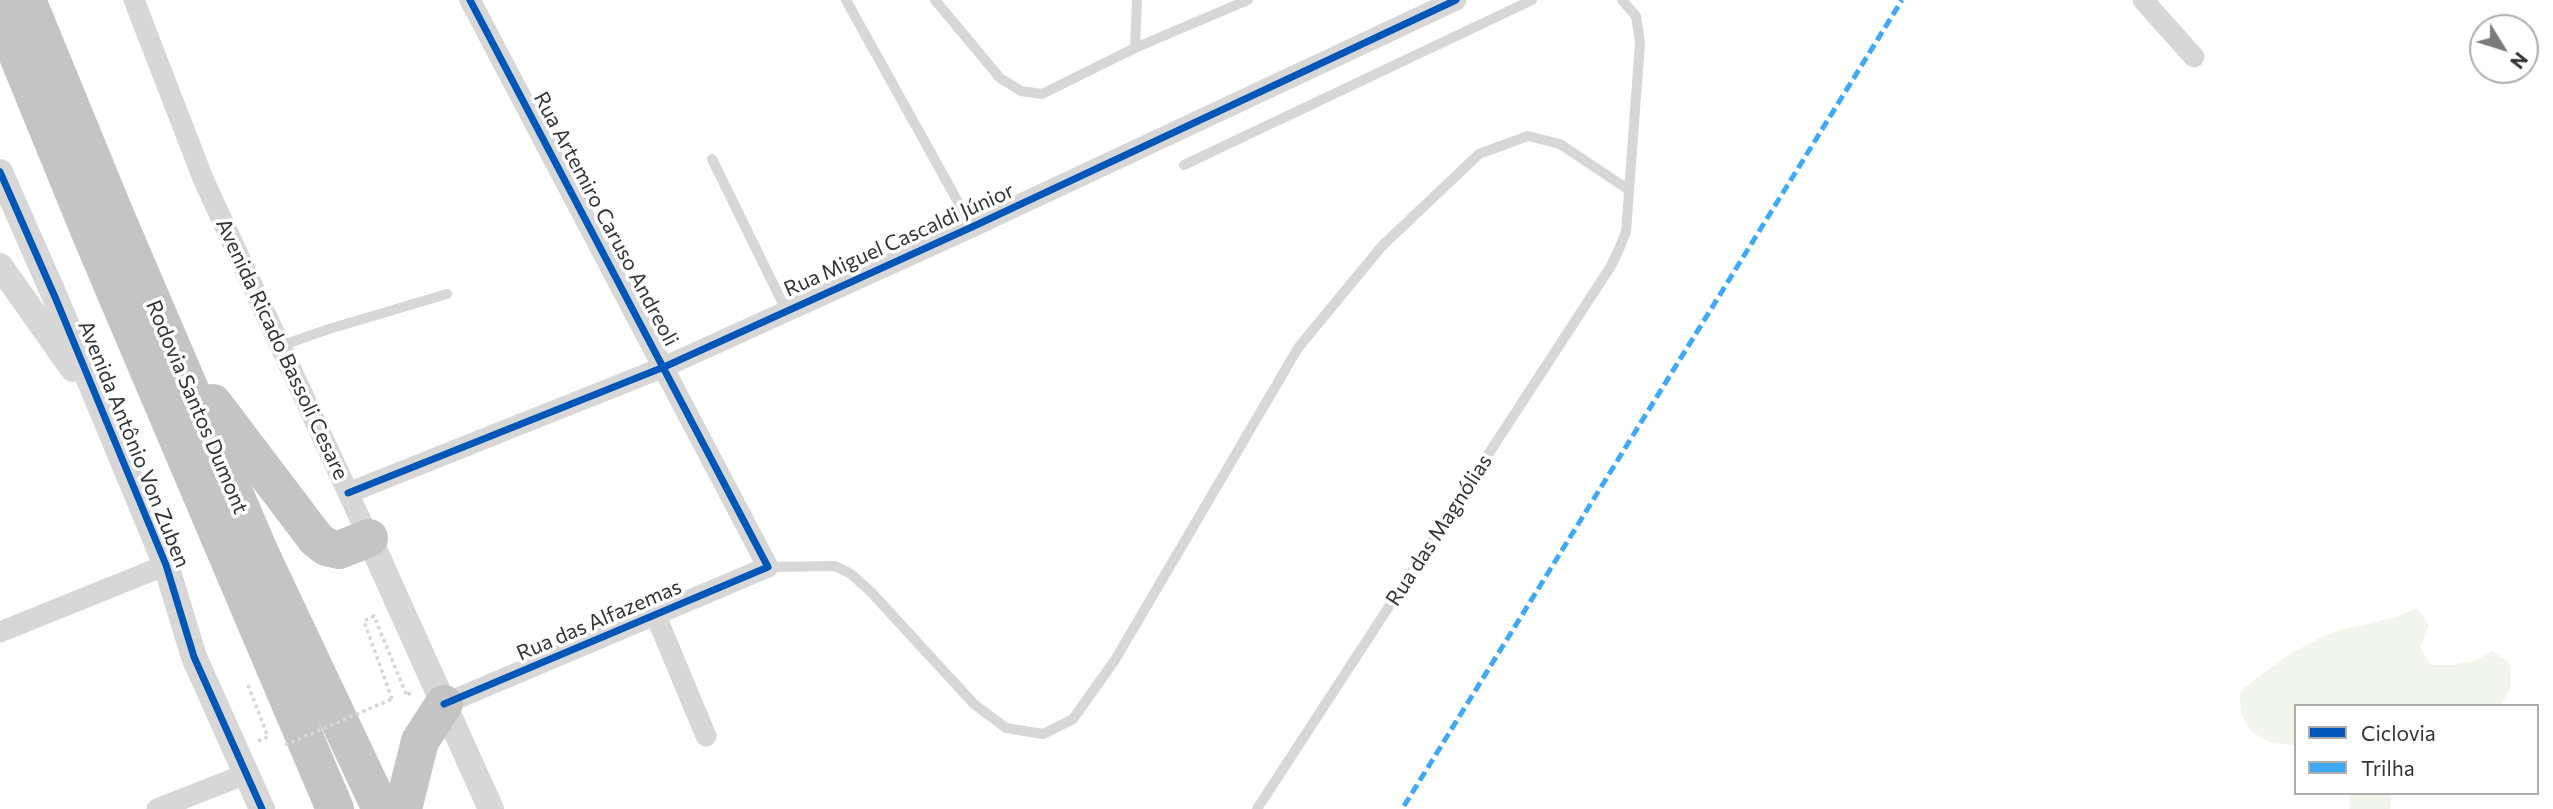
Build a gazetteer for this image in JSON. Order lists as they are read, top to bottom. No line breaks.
{"streets":{"highway":["Rodovia Santos Dumont"],"street":["Rua Artemiro Caruso Andreoli","Rua Miguel Cascaldi Júnior","Avenida Ricado Bassoli Cesare","Avenida Antônio Von Zuben","Rua das Alfazemas"],"lane":["Rua das Magnólias"]},"crossings":[["Rua Artemiro Caruso Andreoli","Rua Miguel Cascaldi Júnior"],["Rua Artemiro Caruso Andreoli","Rua das Alfazemas"],["Rua Miguel Cascaldi Júnior","Avenida Ricado Bassoli Cesare"],["Avenida Ricado Bassoli Cesare","Rua das Alfazemas"]],"legend":["Ciclovia","Trilha"],"north":"bottom right"}
